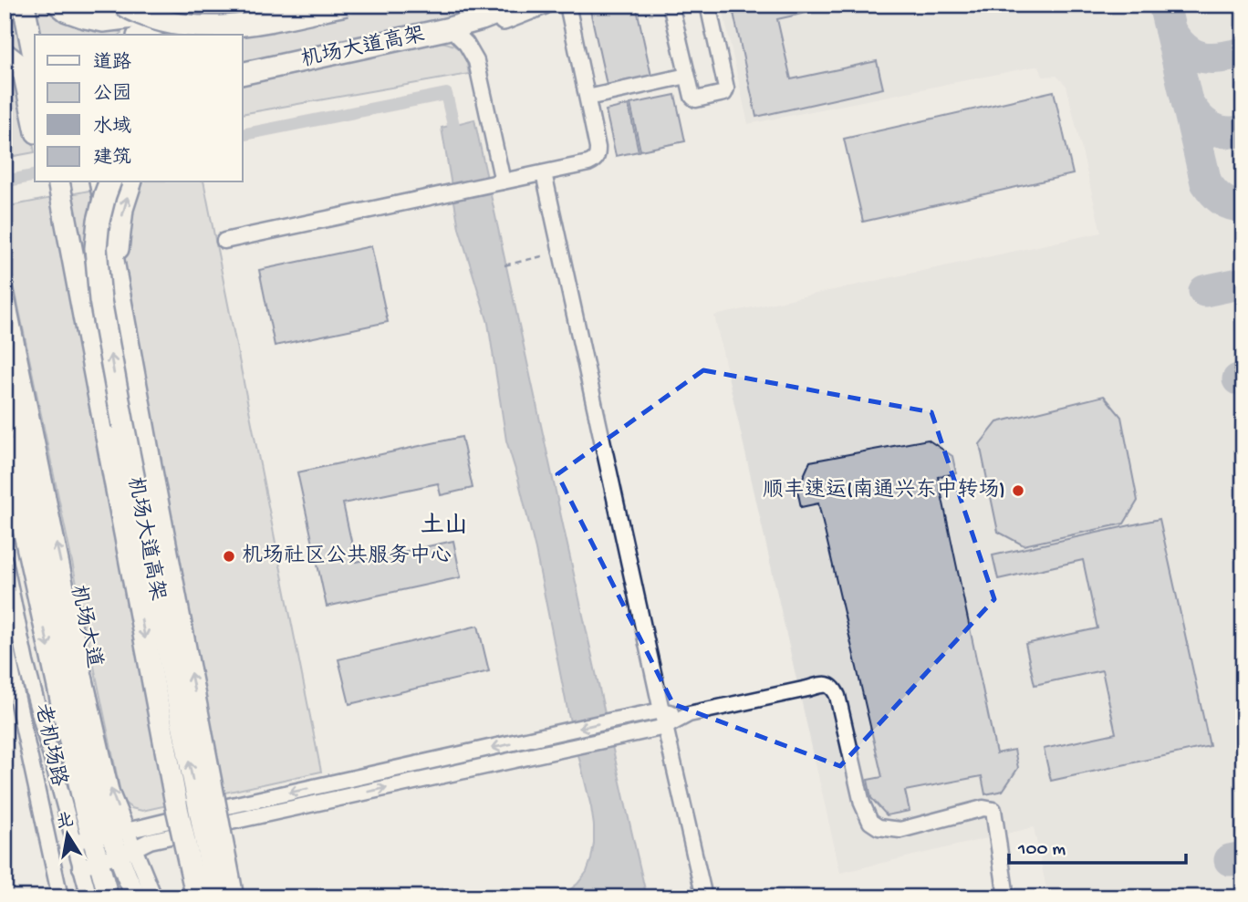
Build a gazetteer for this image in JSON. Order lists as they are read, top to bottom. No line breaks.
{"streets":{"highway":["机场大道高架"],"main road":["机场大道"],"street":["老机场路"]},"districts":["土山"],"places":["顺丰速运(南通兴东中转场)","机场社区公共服务中心"],"legend":["道路","公园","水域","建筑"],"scale_bar":"100 m","north":"top"}
